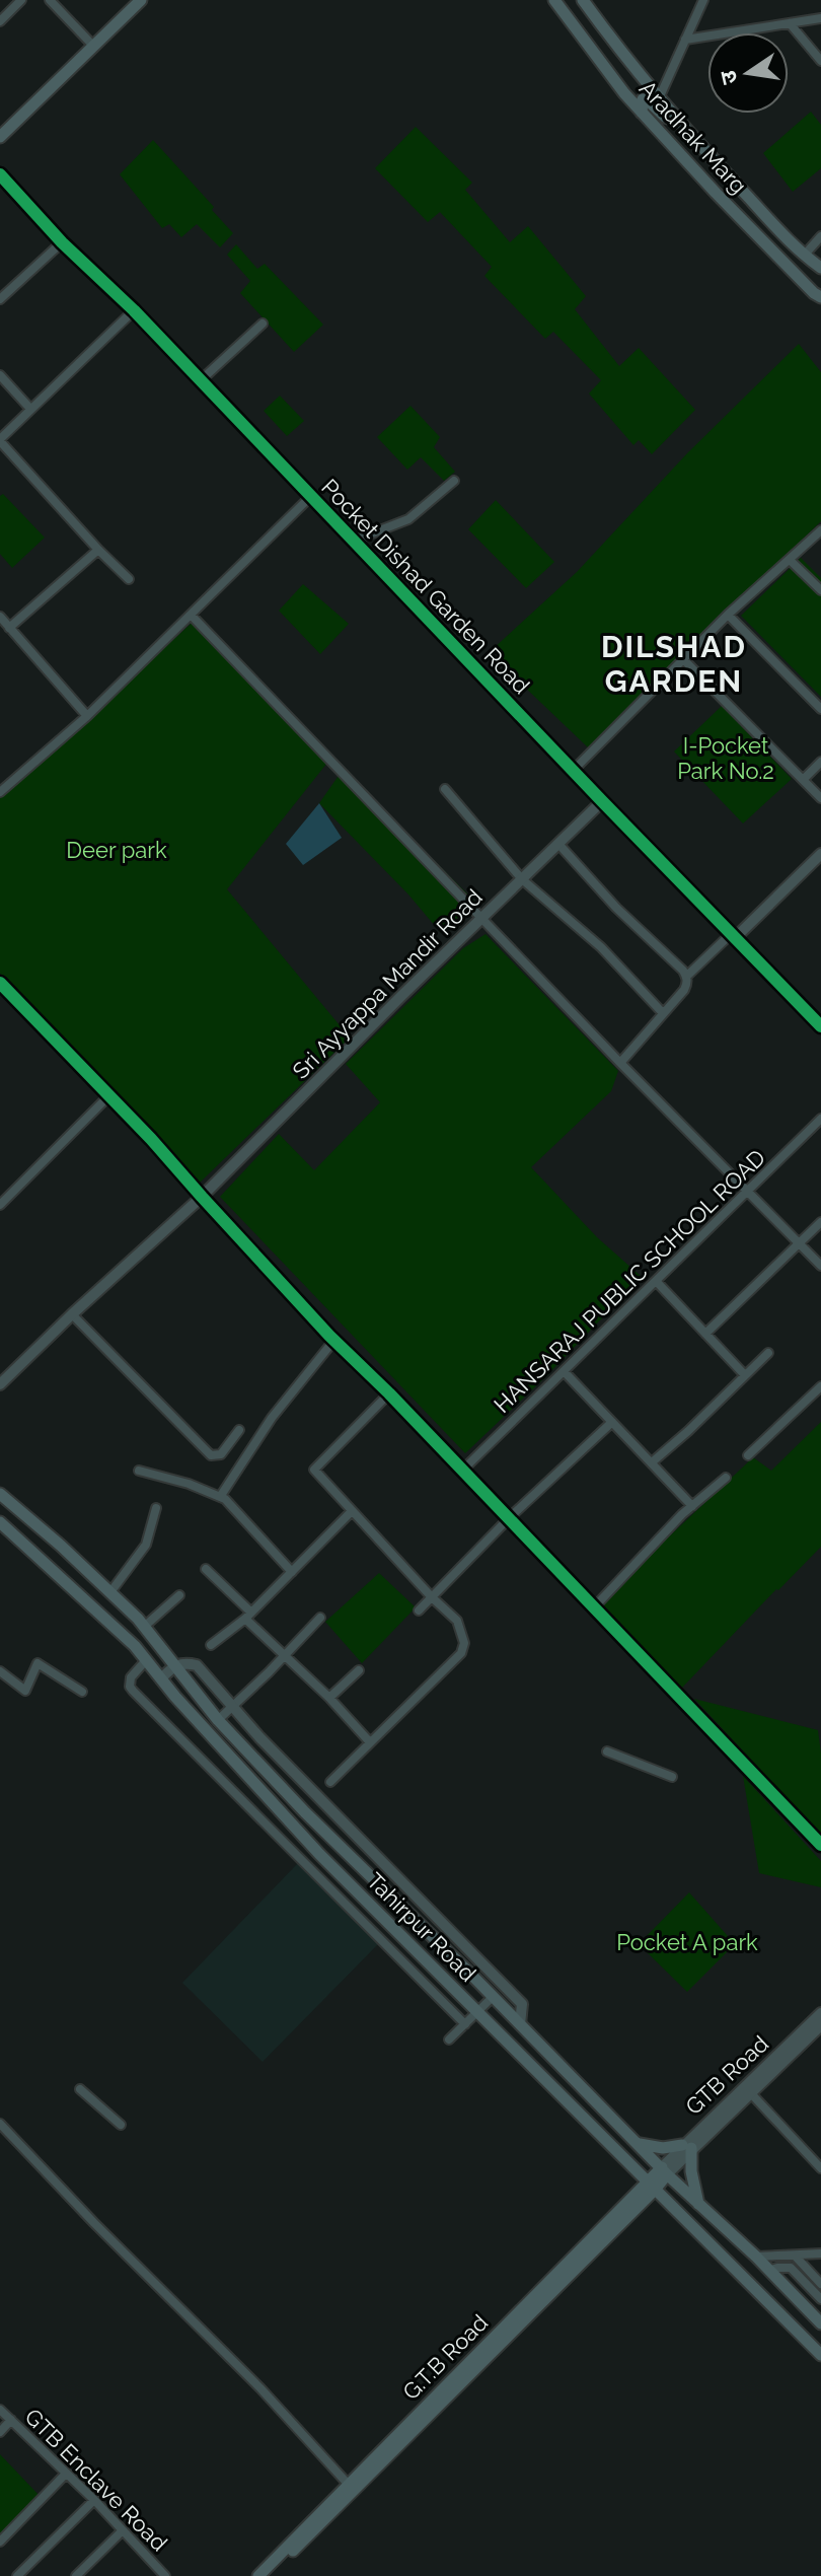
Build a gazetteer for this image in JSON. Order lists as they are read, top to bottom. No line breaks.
{"streets":{"main road":["Aradhak Marg","Tahirpur Road","G.T.B Road"],"street":["Pocket Dishad Garden Road","Sri Ayyappa Mandir Road","HANSARAJ PUBLIC SCHOOL ROAD","GTB Road","GTB Enclave Road"]},"crossings":[["Pocket Dishad Garden Road","Sri Ayyappa Mandir Road"],["Tahirpur Road","GTB Road"],["Tahirpur Road","G.T.B Road"],["GTB Road","G.T.B Road"]],"districts":["DILSHAD GARDEN"],"parks":["I-Pocket Park No.2","Deer park","Pocket A park"],"north":"left"}
